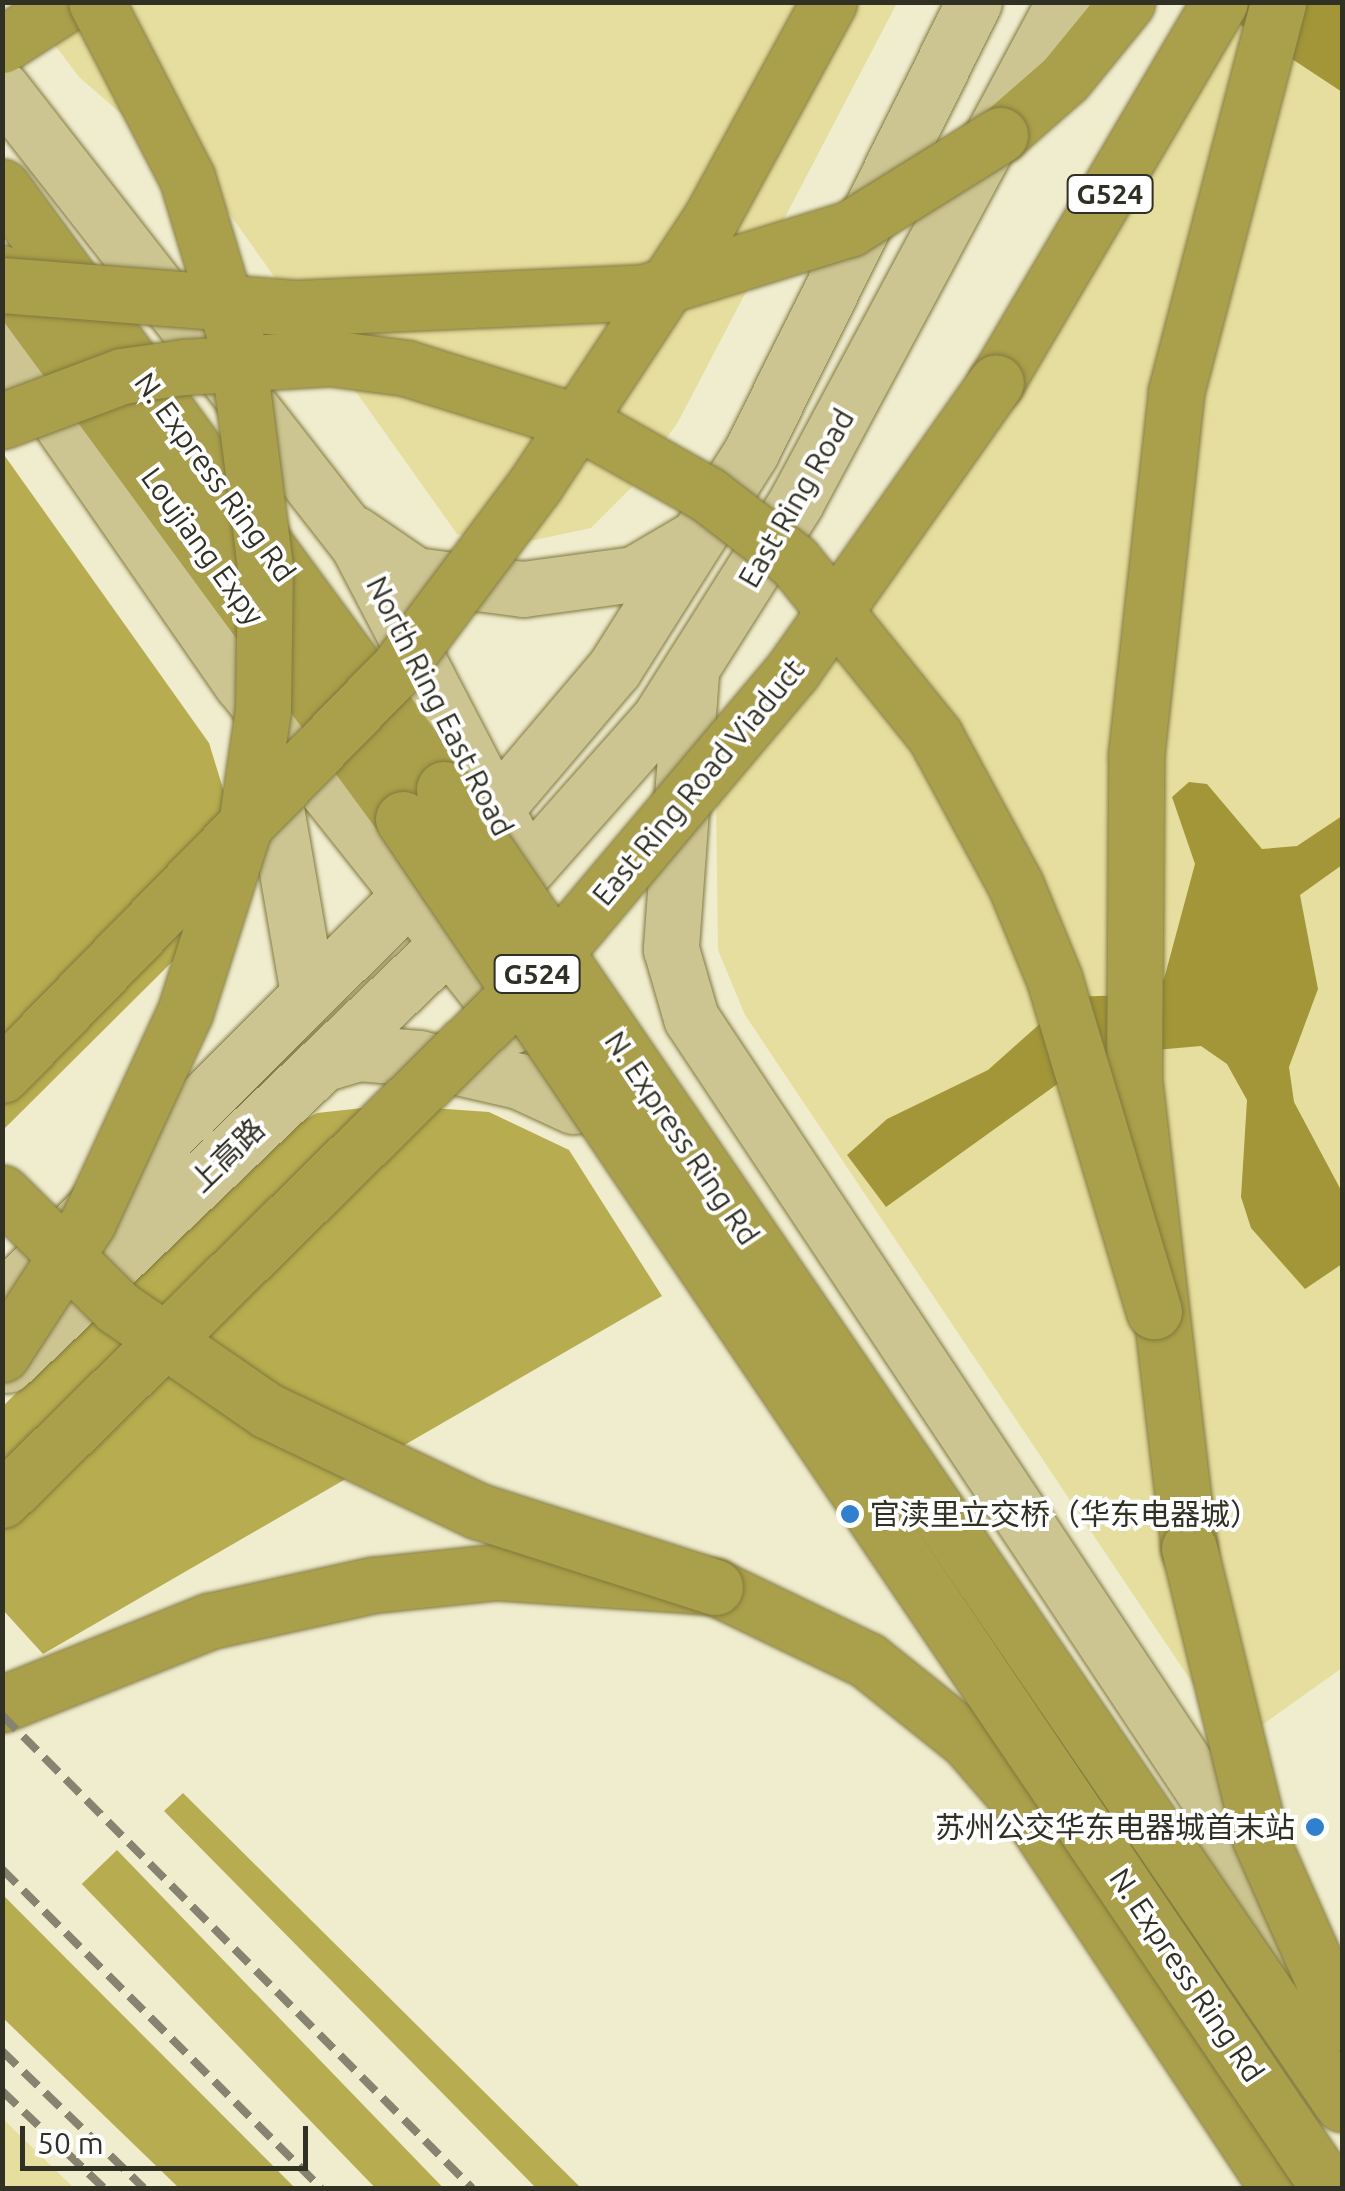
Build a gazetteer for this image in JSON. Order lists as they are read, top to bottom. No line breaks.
{"streets":{"highway":["G524","N. Express Ring Rd","Loujiang Expy","East Ring Road Viaduct"],"main road":["East Ring Road","North Ring East Road","上高路"]},"crossings":[["N. Express Ring Rd","Loujiang Expy"],["East Ring Road","North Ring East Road"],["East Ring Road","上高路"]],"places":["官渎里立交桥（华东电器城）","苏州公交华东电器城首末站"],"scale_bar":"50 m"}
